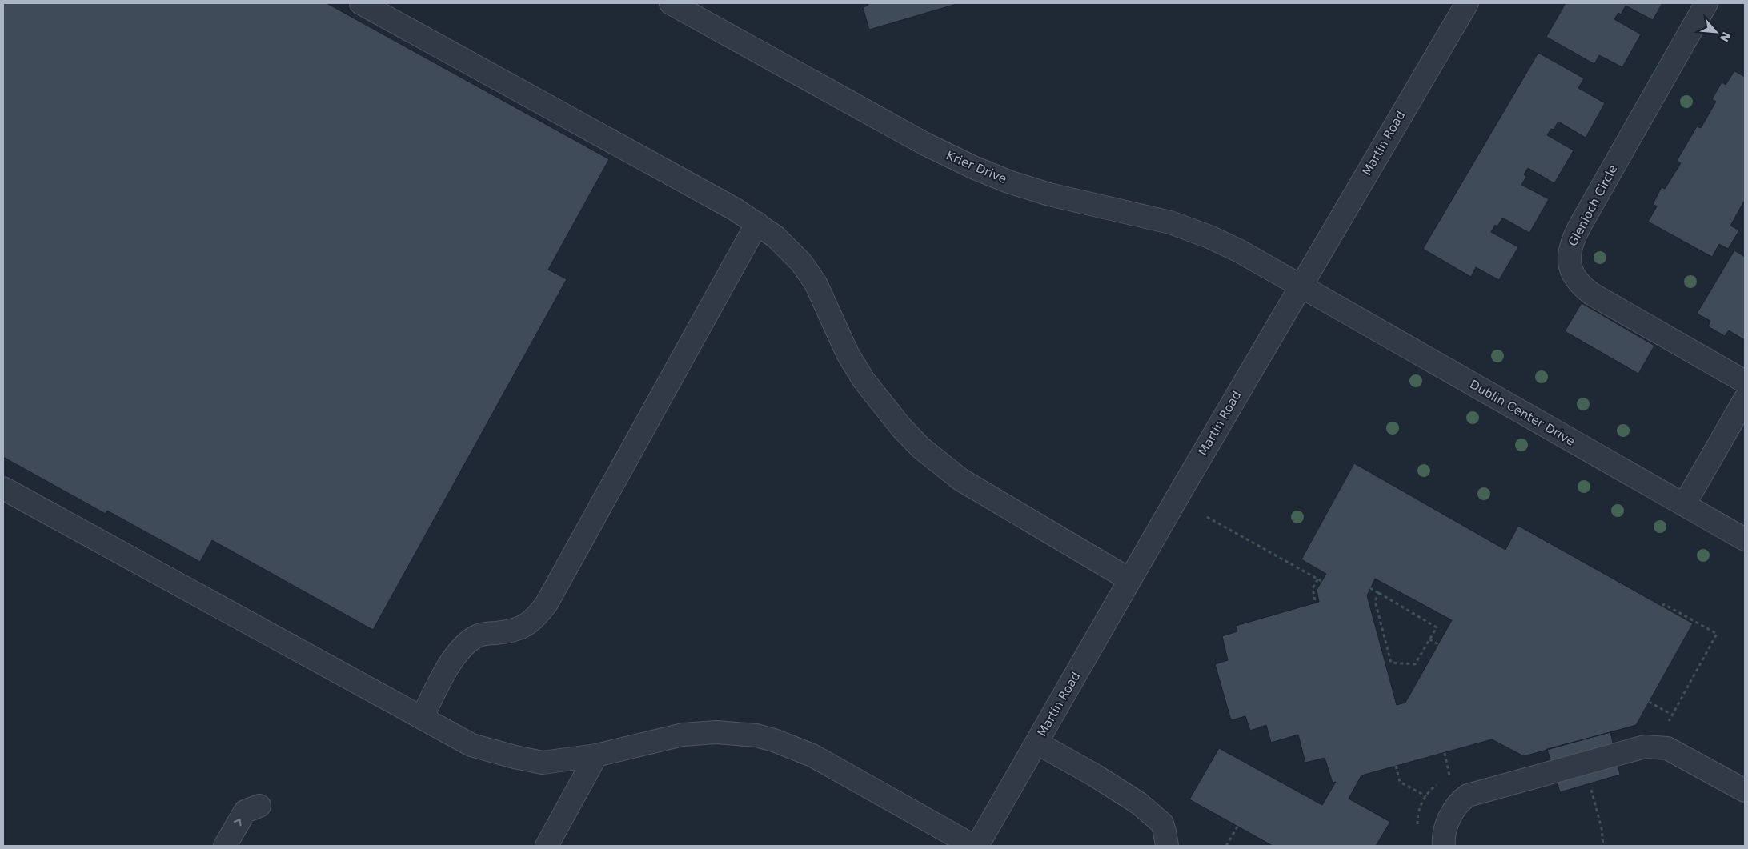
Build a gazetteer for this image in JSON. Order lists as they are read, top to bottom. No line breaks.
{"streets":{"street":["Martin Road","Krier Drive","Glenloch Circle","Dublin Center Drive"]},"crossings":[["Martin Road","Krier Drive"],["Martin Road","Dublin Center Drive"],["Krier Drive","Dublin Center Drive"]],"north":"bottom right"}
